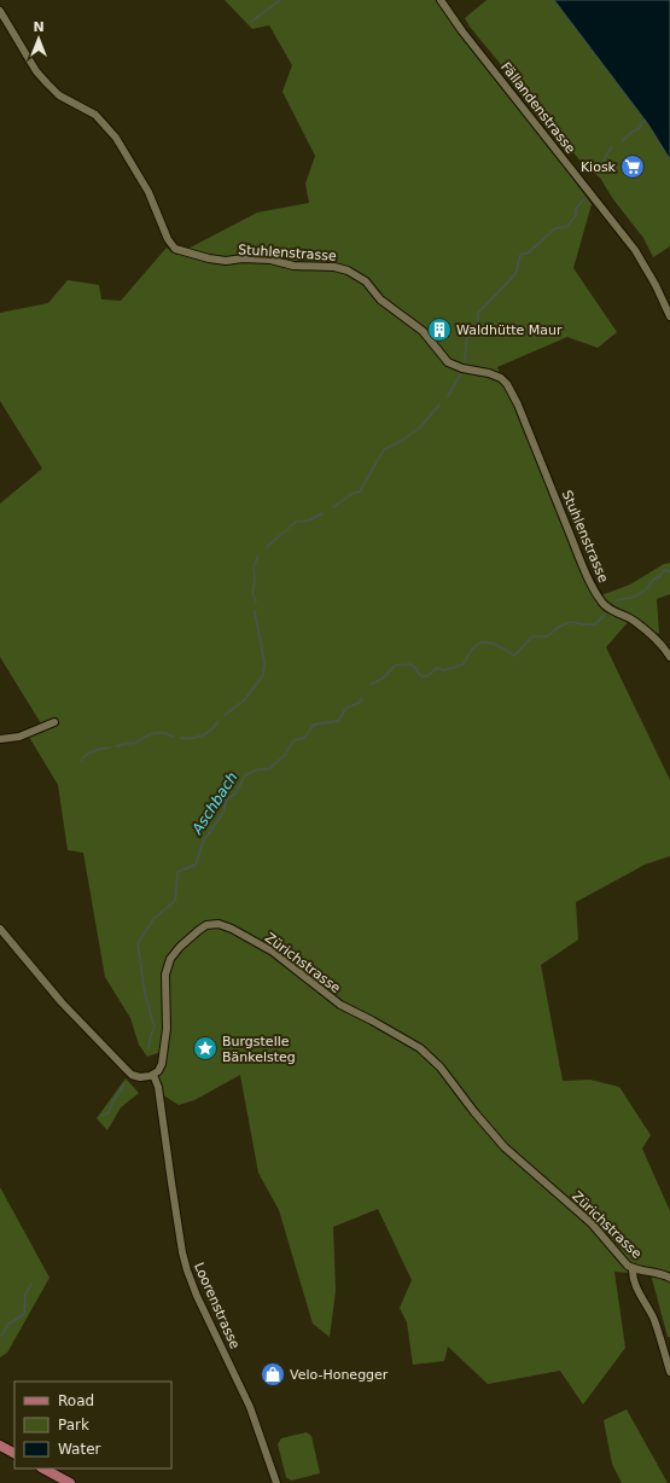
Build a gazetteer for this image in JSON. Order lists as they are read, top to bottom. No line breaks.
{"streets":{"street":["Fällandenstrasse","Stuhlenstrasse","Zürichstrasse","Loorenstrasse"]},"crossings":[["Zürichstrasse","Loorenstrasse"]],"water":["Aschbach"],"places":{"supermarket":["Kiosk"],"building":["Waldhütte Maur"],"place":["Burgstelle Bänkelsteg"],"shop":["Velo-Honegger"]},"legend":["Road","Park","Water"],"north":"top"}
